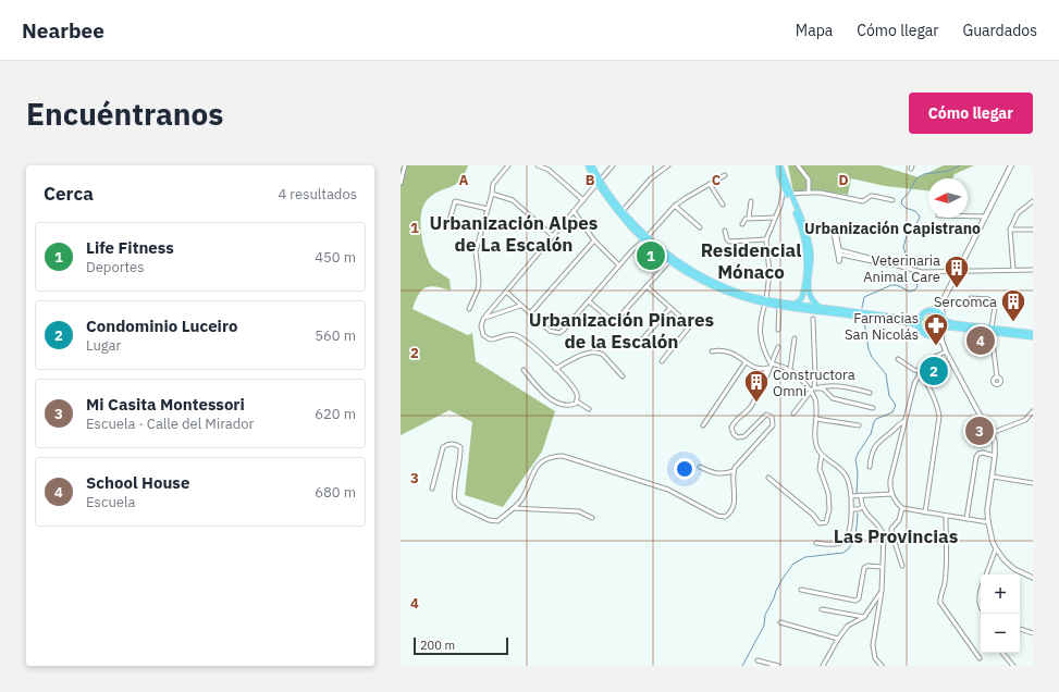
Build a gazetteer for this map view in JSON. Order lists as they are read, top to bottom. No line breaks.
{"districts":["Urbanización Alpes de La Escalón","Urbanización Capistrano","Residencial Mónaco","Urbanización Pinares de la Escalón","Las Provincias"],"places":{"building":["Veterinaria Animal Care","Sercomca","Constructora Omni"],"pharmacy":["Farmacias San Nicolás"]},"scale_bar":"200 m","north":"left","page":{"header":"Nearbee","nav":["Mapa","Cómo llegar","Guardados"],"buttons":"Cómo llegar","title":"Encuéntranos","heading":["Cerca","4 resultados"],"list":[{"mark":"1","name":"Life Fitness","note":"Deportes","value":"450 m"},{"mark":"2","name":"Condominio Luceiro","note":"Lugar","value":"560 m"},{"mark":"3","name":"Mi Casita Montessori","note":"Escuela · Calle del Mirador","value":"620 m"},{"mark":"4","name":"School House","note":"Escuela","value":"680 m"}],"pins":["1","4","2","3"],"map_buttons":["+","−"],"scale":"200 m"},"grid":{"columns":["A","B","C","D"],"rows":["1","2","3","4"]}}
